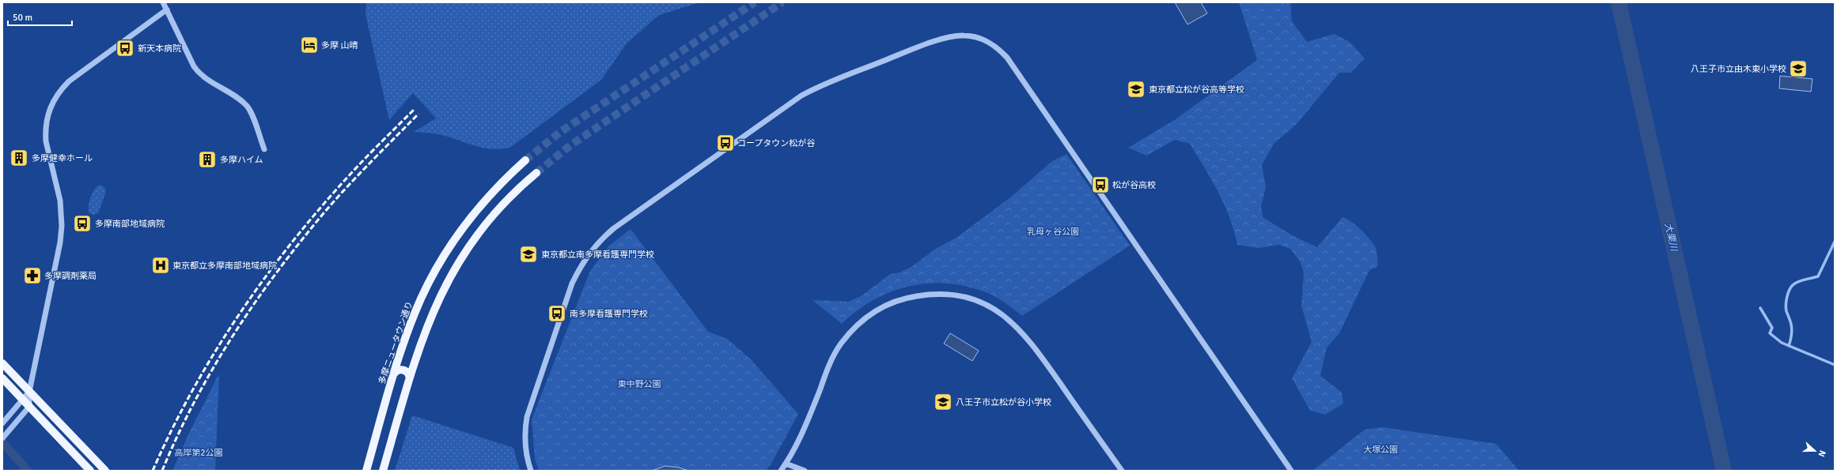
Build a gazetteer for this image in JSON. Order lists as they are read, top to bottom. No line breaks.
{"streets":{"main road":["多摩ニュータウン通り"]},"water":["大栗川"],"parks":["乳母ヶ谷公園","東中野公園","大塚公園","高岸第2公園"],"places":{"hotel":["多摩 山晴"],"bus stop":["新天本病院","コープタウン松が谷","松が谷高校","多摩南部地域病院","南多摩看護専門学校"],"school or university":["八王子市立由木東小学校","東京都立松が谷高等学校","東京都立南多摩看護専門学校","八王子市立松が谷小学校"],"building":["多摩健幸ホール","多摩ハイム"],"hospital":["東京都立多摩南部地域病院"],"pharmacy":["多摩調剤薬局"]},"scale_bar":"50 m","north":"right"}
